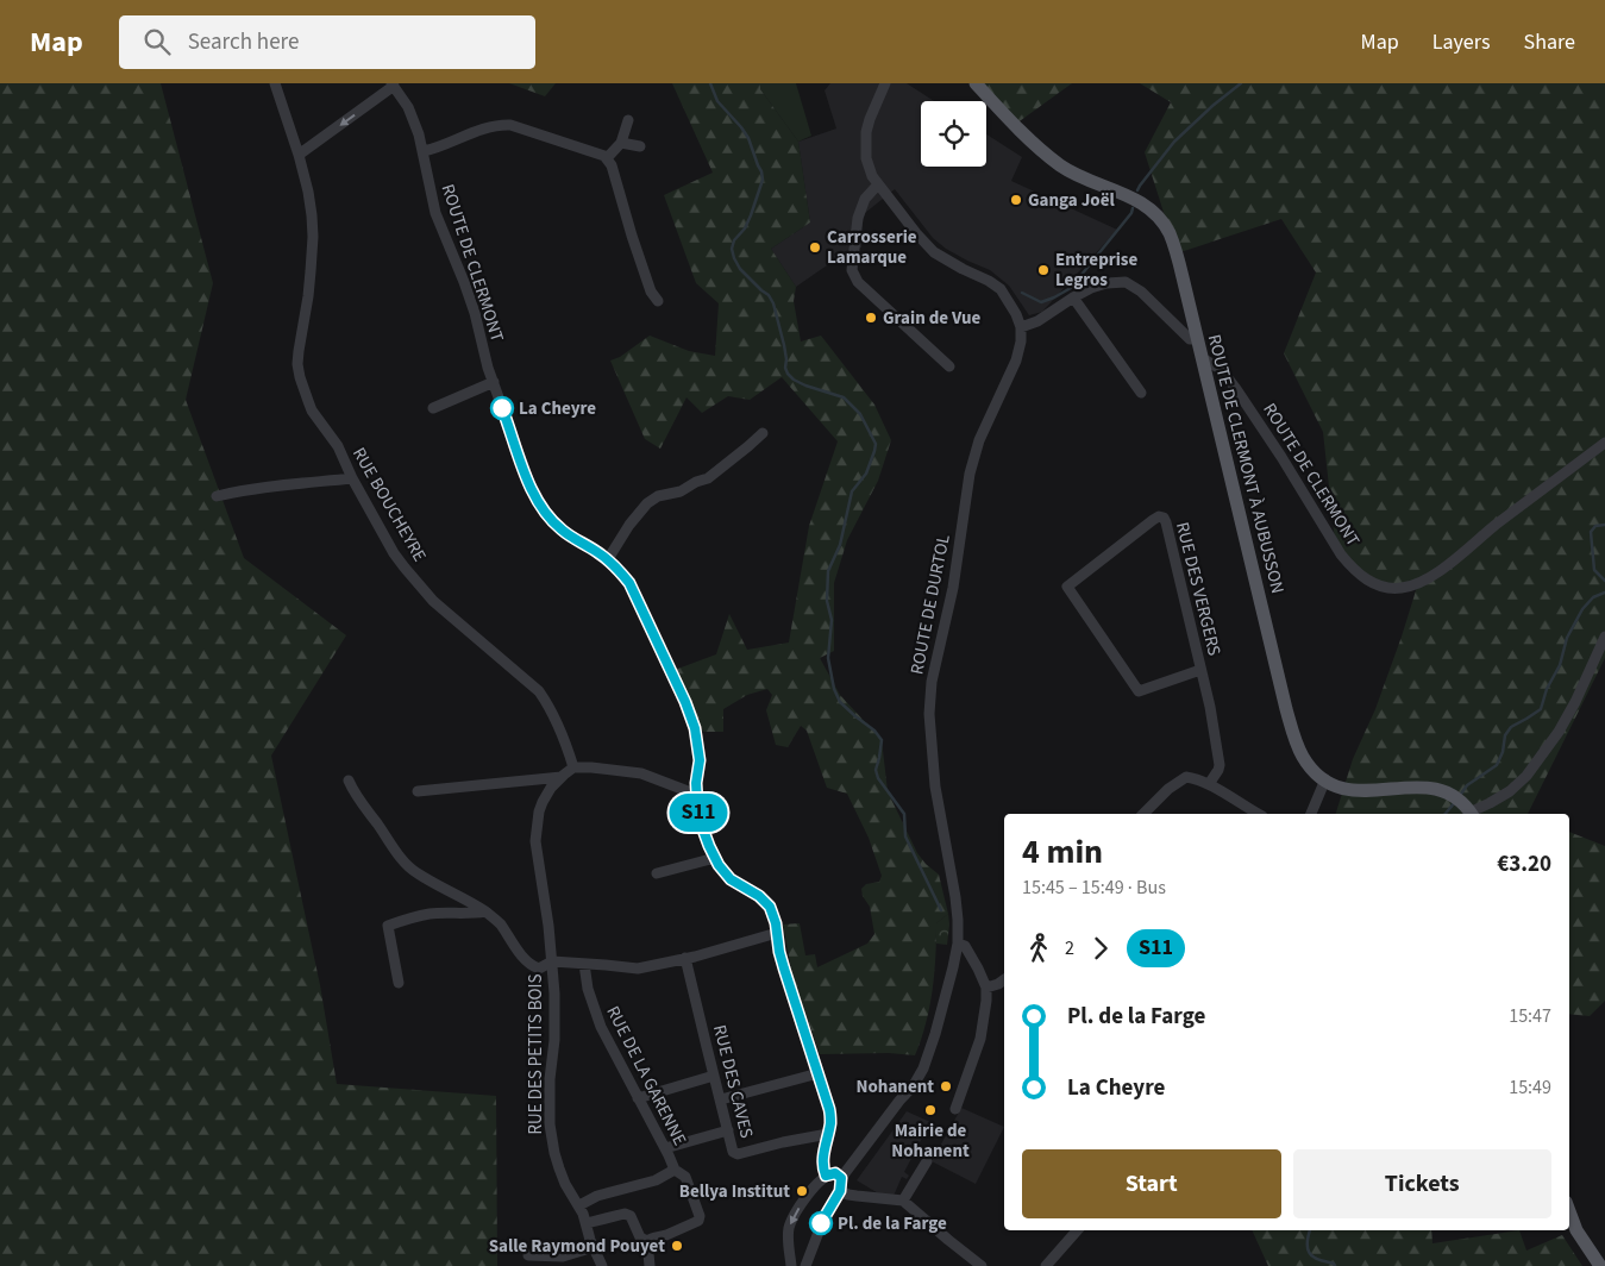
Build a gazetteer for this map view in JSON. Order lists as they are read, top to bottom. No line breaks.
{"streets":{"main road":["ROUTE DE CLERMONT À AUBUSSON"],"street":["ROUTE DE CLERMONT","RUE BOUCHEYRE","RUE DES VERGERS","ROUTE DE DURTOL","RUE DES PETITS BOIS","RUE DE LA GARENNE","RUE DES CAVES"]},"crossings":[["ROUTE DE CLERMONT","ROUTE DE CLERMONT À AUBUSSON"],["ROUTE DE CLERMONT","RUE DES CAVES"],["RUE BOUCHEYRE","RUE DES PETITS BOIS"],["RUE DES PETITS BOIS","RUE DE LA GARENNE"]],"places":["Ganga Joël","Carrosserie Lamarque","Entreprise Legros","Grain de Vue","La Cheyre","Nohanent","Mairie de Nohanent","Bellya Institut","Pl. de la Farge","Salle Raymond Pouyet"],"lines":["bus line S11"],"page":{"header":"Map","search":"Search here","nav":["Map","Layers","Share"],"on_map":"S11","heading":["4 min","15:45 – 15:49 · Bus","€3.20"],"legs":["2","S11"],"list":[{"name":"Pl. de la Farge","value":"15:47"},{"name":"La Cheyre","value":"15:49"}],"buttons":["Start","Tickets"]}}
